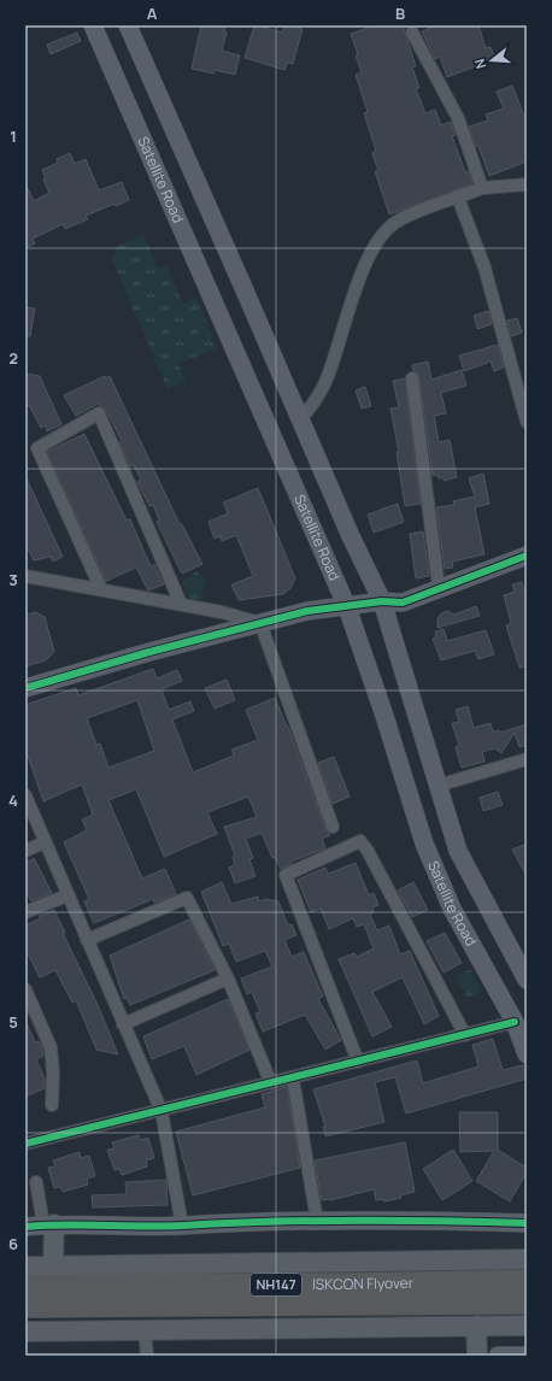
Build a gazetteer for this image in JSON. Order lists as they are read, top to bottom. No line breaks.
{"streets":{"highway":["ISKCON Flyover","NH147"],"main road":["Satellite Road"]},"north":"left","grid":{"columns":["A","B"],"rows":["1","2","3","4","5","6"]}}
